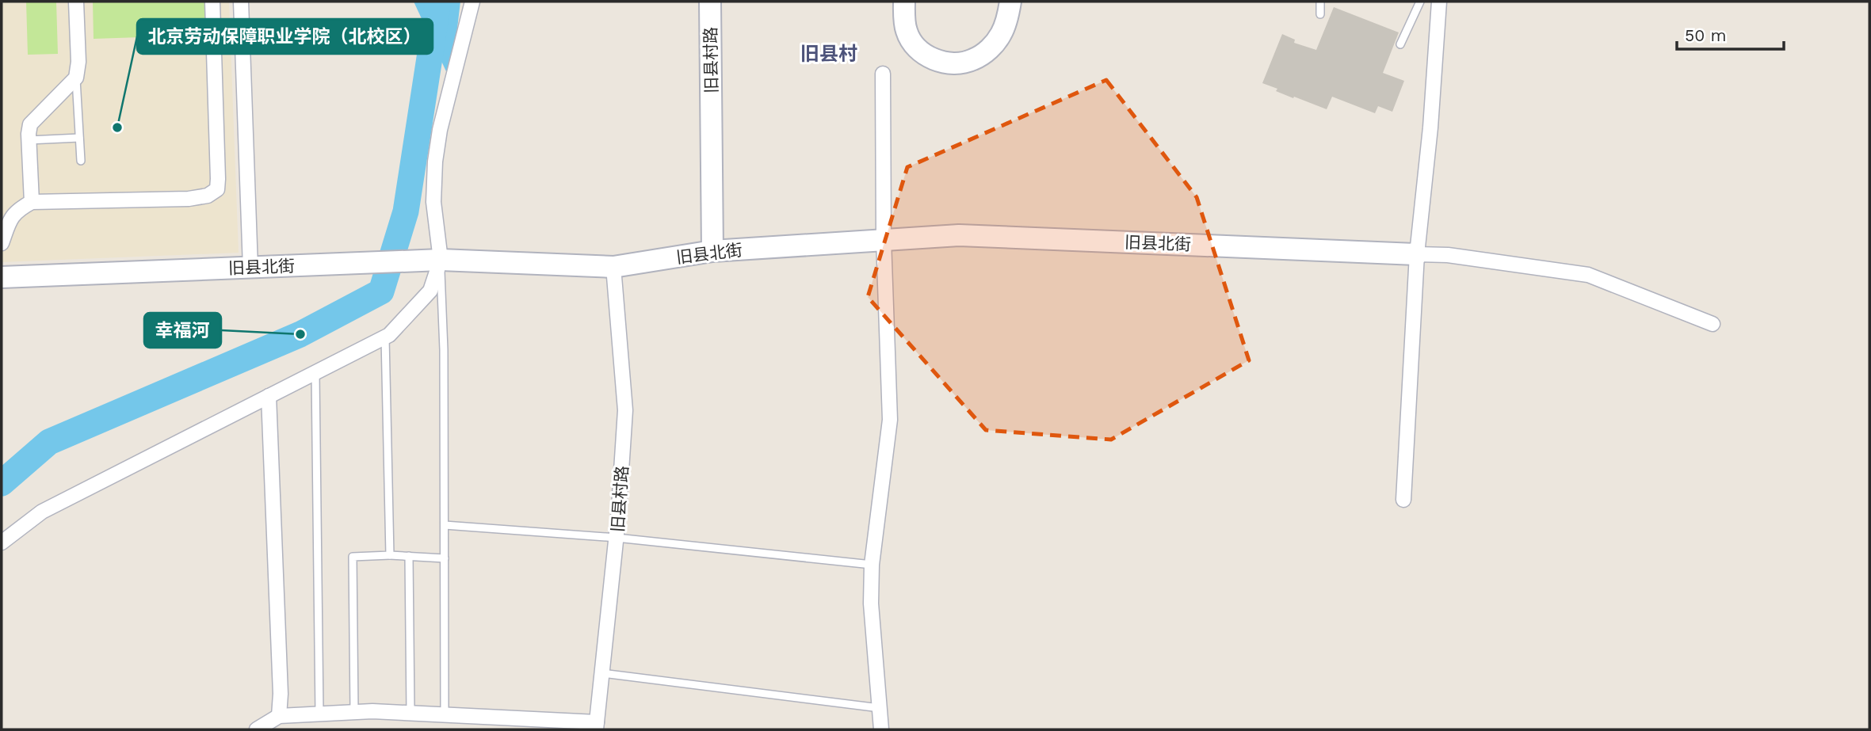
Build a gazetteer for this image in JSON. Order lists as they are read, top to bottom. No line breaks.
{"streets":{"street":["旧县村路","旧县北街"]},"crossings":[["旧县村路","旧县北街"]],"districts":["旧县村"],"places":["北京劳动保障职业学院（北校区）","幸福河"],"scale_bar":"50 m"}
